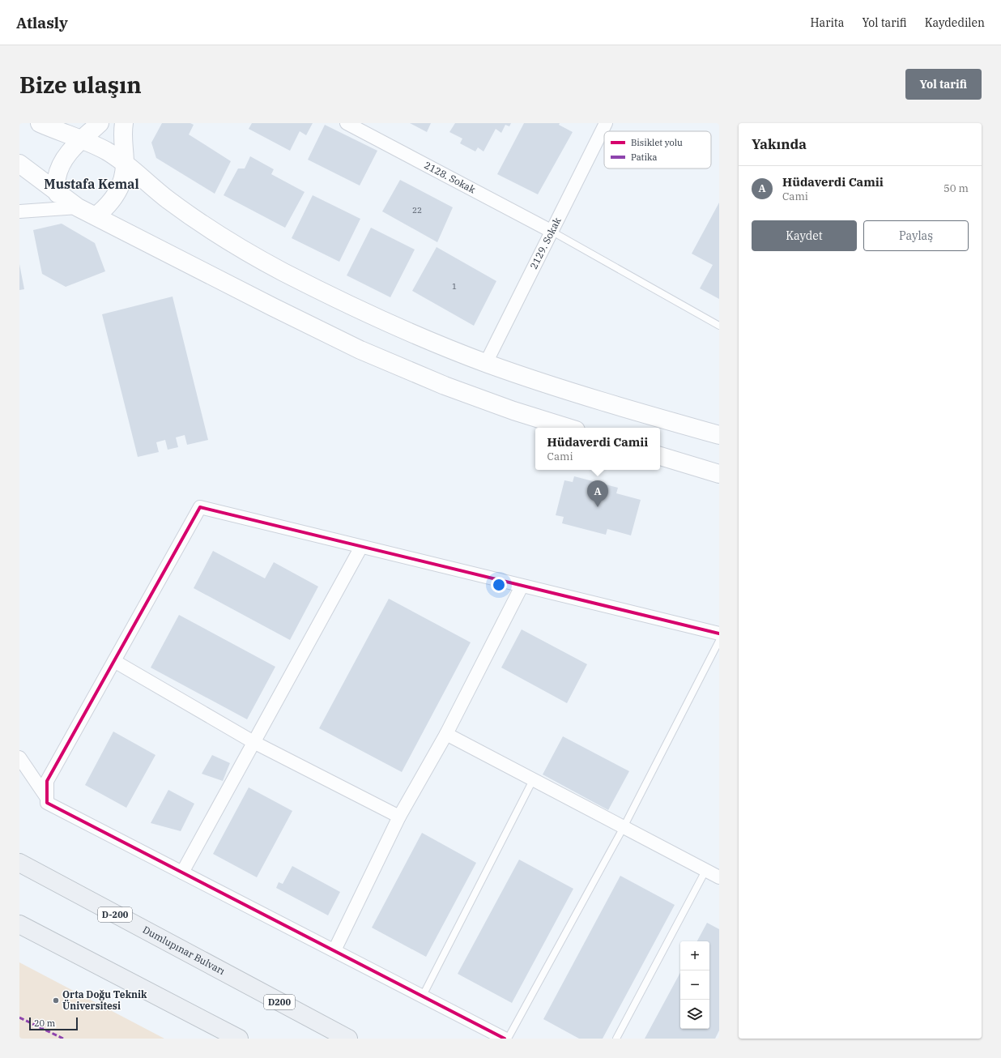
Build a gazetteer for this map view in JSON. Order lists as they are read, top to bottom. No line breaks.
{"streets":{"highway":["D-200","Dumlupınar Bulvarı","D200"],"street":["2128. Sokak","2129. Sokak"]},"crossings":[["2128. Sokak","2129. Sokak"]],"districts":["Mustafa Kemal"],"places":["Orta Doğu Teknik Üniversitesi"],"house_numbers":["22","1"],"legend":["Bisiklet yolu","Patika"],"scale_bar":"20 m","page":{"header":"Atlasly","nav":["Harita","Yol tarifi","Kaydedilen"],"buttons":["Yol tarifi",["Kaydet","Paylaş"]],"title":"Bize ulaşın","heading":"Yakında","list":[{"mark":"A","name":"Hüdaverdi Camii","note":"Cami","value":"50 m"}],"popup":["Hüdaverdi Camii","Cami"],"pins":"A","map_buttons":["+","−"],"scale":"20 m"}}
